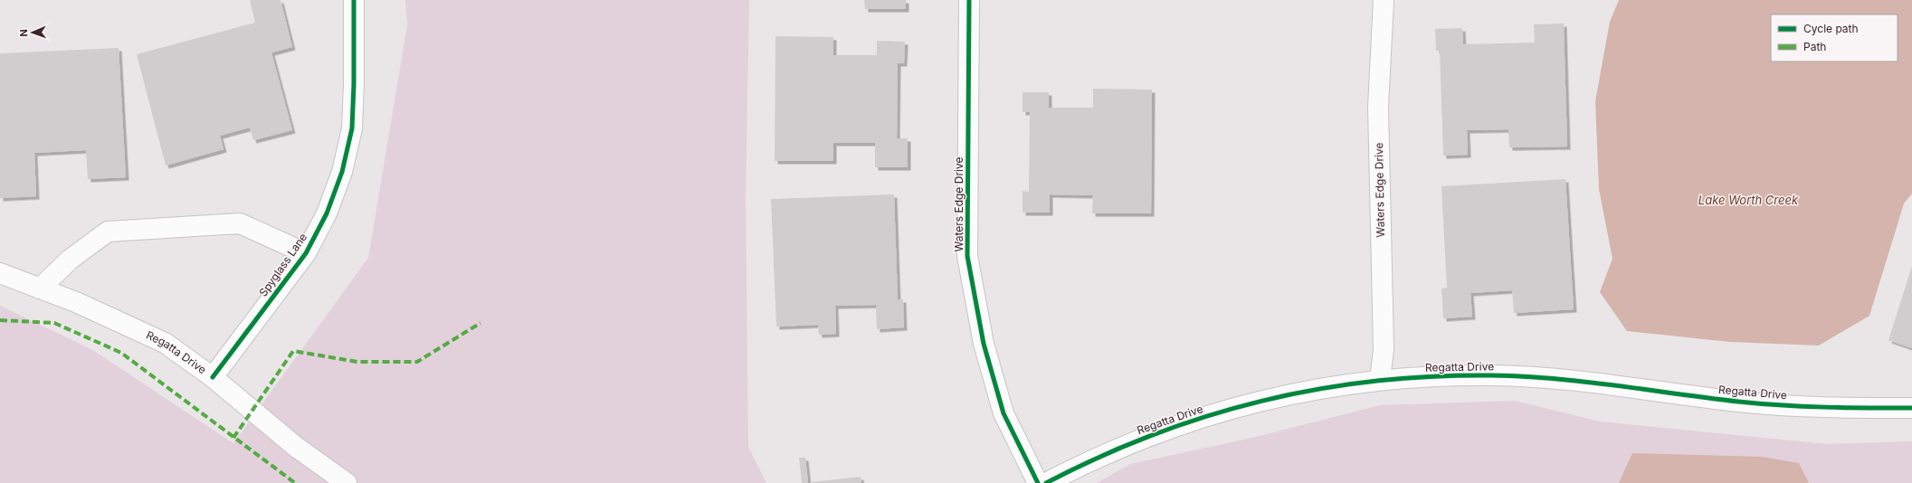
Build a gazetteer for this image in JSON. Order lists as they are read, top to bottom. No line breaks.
{"streets":{"street":["Waters Edge Drive","Spyglass Lane","Regatta Drive"]},"crossings":[["Waters Edge Drive","Regatta Drive"],["Spyglass Lane","Regatta Drive"]],"water":["Lake Worth Creek"],"legend":["Cycle path","Path"],"north":"left"}
